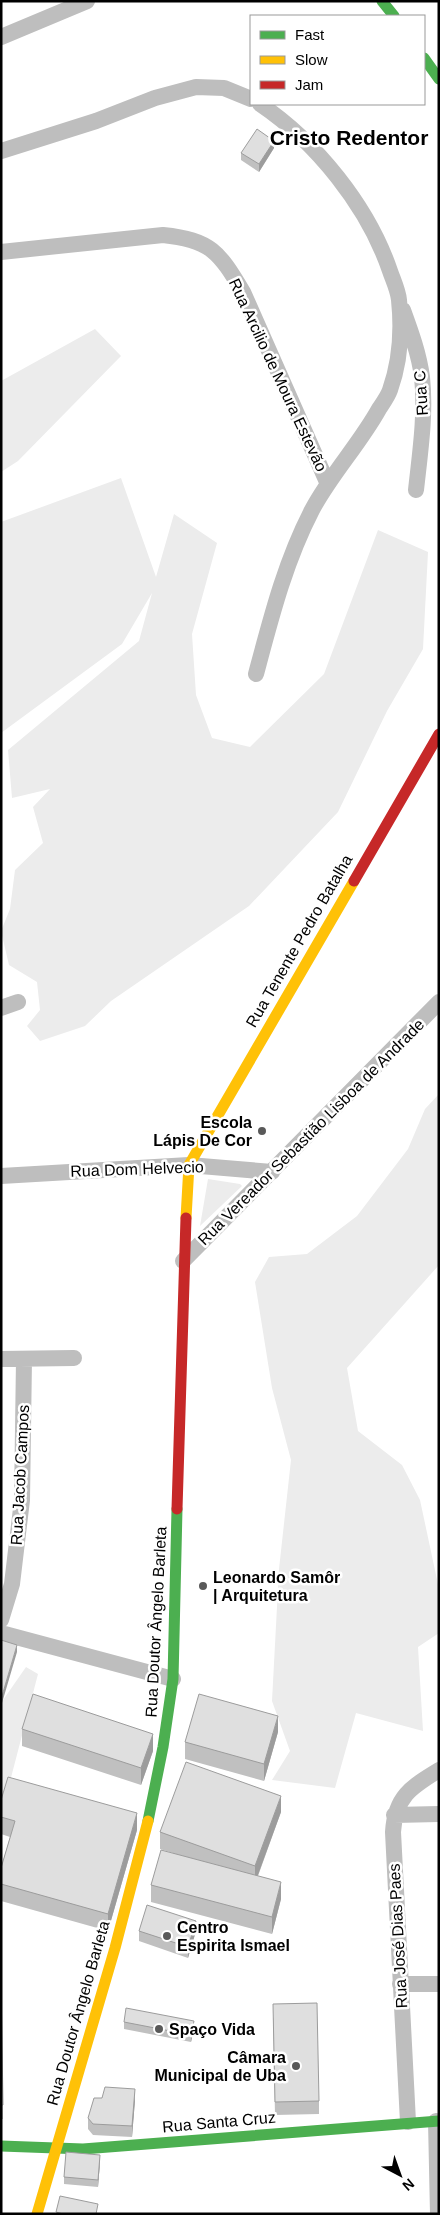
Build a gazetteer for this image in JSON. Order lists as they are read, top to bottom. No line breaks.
{"streets":{"street":["Rua Arcilio de Moura Estevão","Rua C","Rua Tenente Pedro Batalha","Rua Vereador Sebastião Lisboa de Andrade","Rua Dom Helvecio","Rua Jacob Campos","Rua Doutor Ângelo Barleta","Rua José Dias Paes","Rua Santa Cruz"]},"crossings":[["Rua Tenente Pedro Batalha","Rua Dom Helvecio"],["Rua Tenente Pedro Batalha","Rua Doutor Ângelo Barleta"],["Rua Vereador Sebastião Lisboa de Andrade","Rua Dom Helvecio"],["Rua Vereador Sebastião Lisboa de Andrade","Rua Doutor Ângelo Barleta"],["Rua Dom Helvecio","Rua Doutor Ângelo Barleta"],["Rua Doutor Ângelo Barleta","Rua Santa Cruz"],["Rua José Dias Paes","Rua Santa Cruz"]],"districts":["Cristo Redentor"],"places":["Escola Lápis De Cor","Leonardo Samôr | Arquitetura","Centro Espirita Ismael","Spaço Vida","Câmara Municipal de Uba"],"legend":["Fast","Slow","Jam"],"north":"bottom right"}
